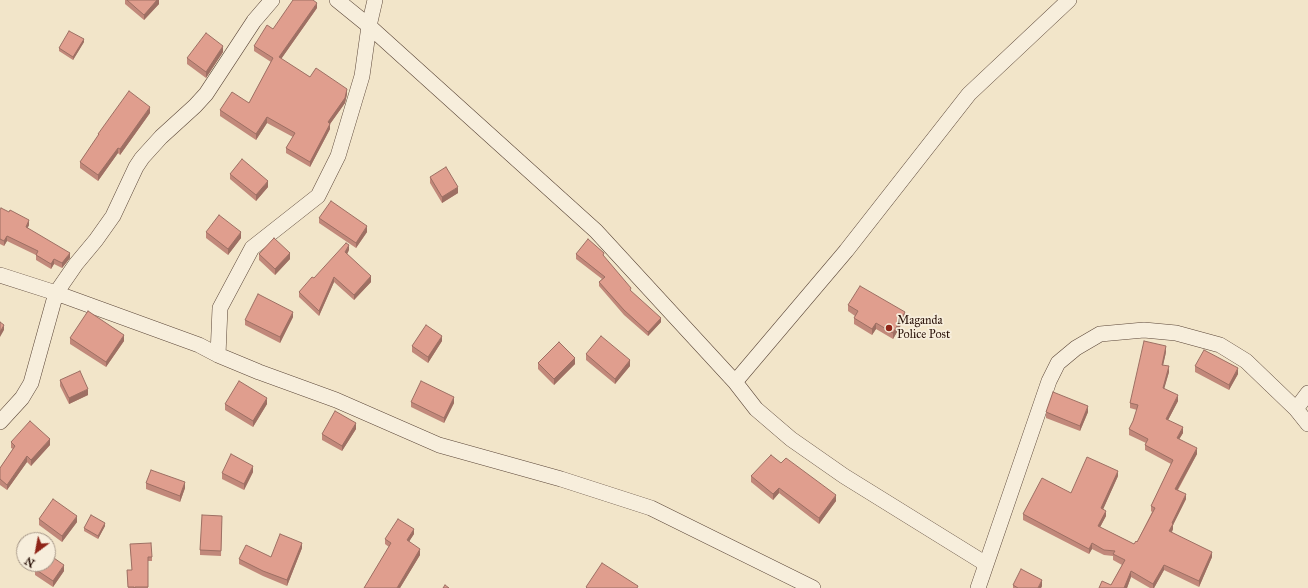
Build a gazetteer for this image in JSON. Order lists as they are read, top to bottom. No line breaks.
{"places":["Maganda Police Post"],"north":"bottom left"}
